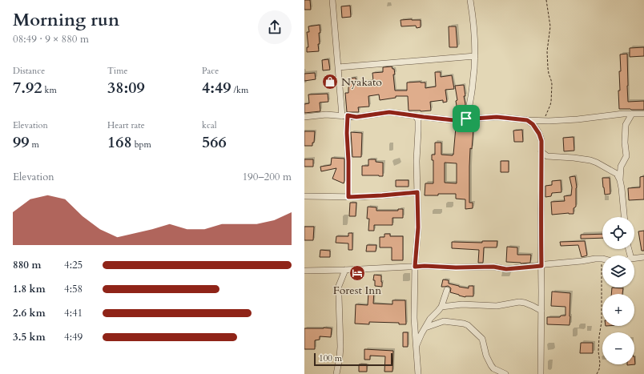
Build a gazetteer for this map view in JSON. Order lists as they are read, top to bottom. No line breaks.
{"places":{"shop":["Nyakato"],"hotel":["Forest Inn"]},"scale_bar":"100 m","page":{"heading":["Morning run","08:49 · 9 × 880 m"],"stats":[["Distance","7.92 km"],["Time","38:09"],["Pace","4:49 /km"],["Elevation","99 m"],["Heart rate","168 bpm"],["kcal","566"]],"chart":["Elevation","190–200 m"],"map_buttons":["+","−"],"list":[{"name":"880 m","note":"4:25"},{"name":"1.8 km","note":"4:58"},{"name":"2.6 km","note":"4:41"},{"name":"3.5 km","note":"4:49"}],"scale":"100 m"}}
